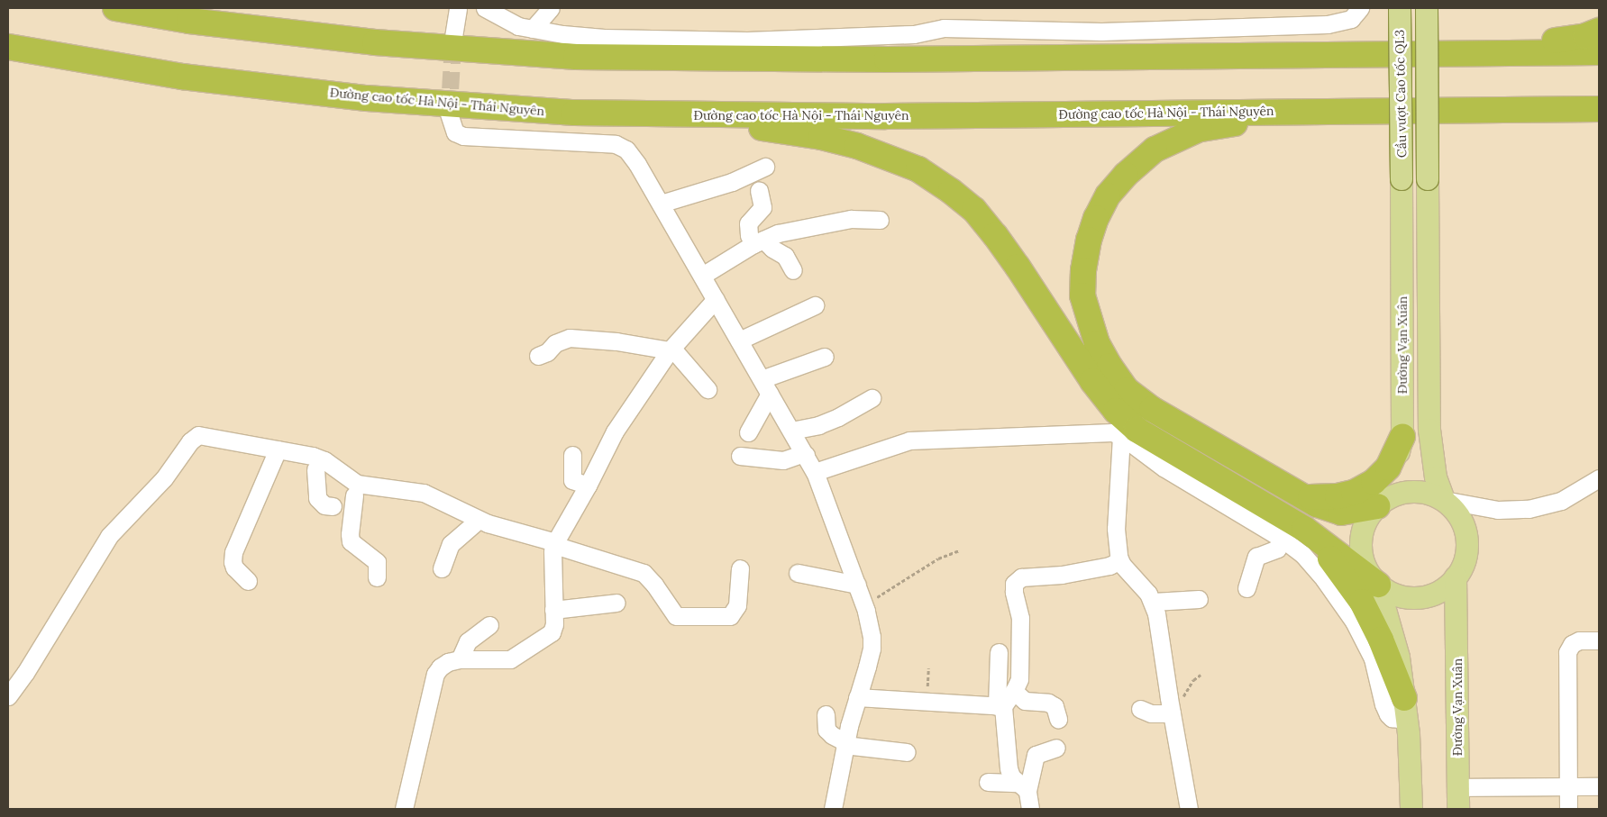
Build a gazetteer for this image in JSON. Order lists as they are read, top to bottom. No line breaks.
{"streets":{"highway":["Đường cao tốc Hà Nội - Thái Nguyên"],"main road":["Cầu vượt Cao tốc QL3","Đường Vạn Xuân"]},"crossings":[["Cầu vượt Cao tốc QL3","Đường Vạn Xuân"]]}
